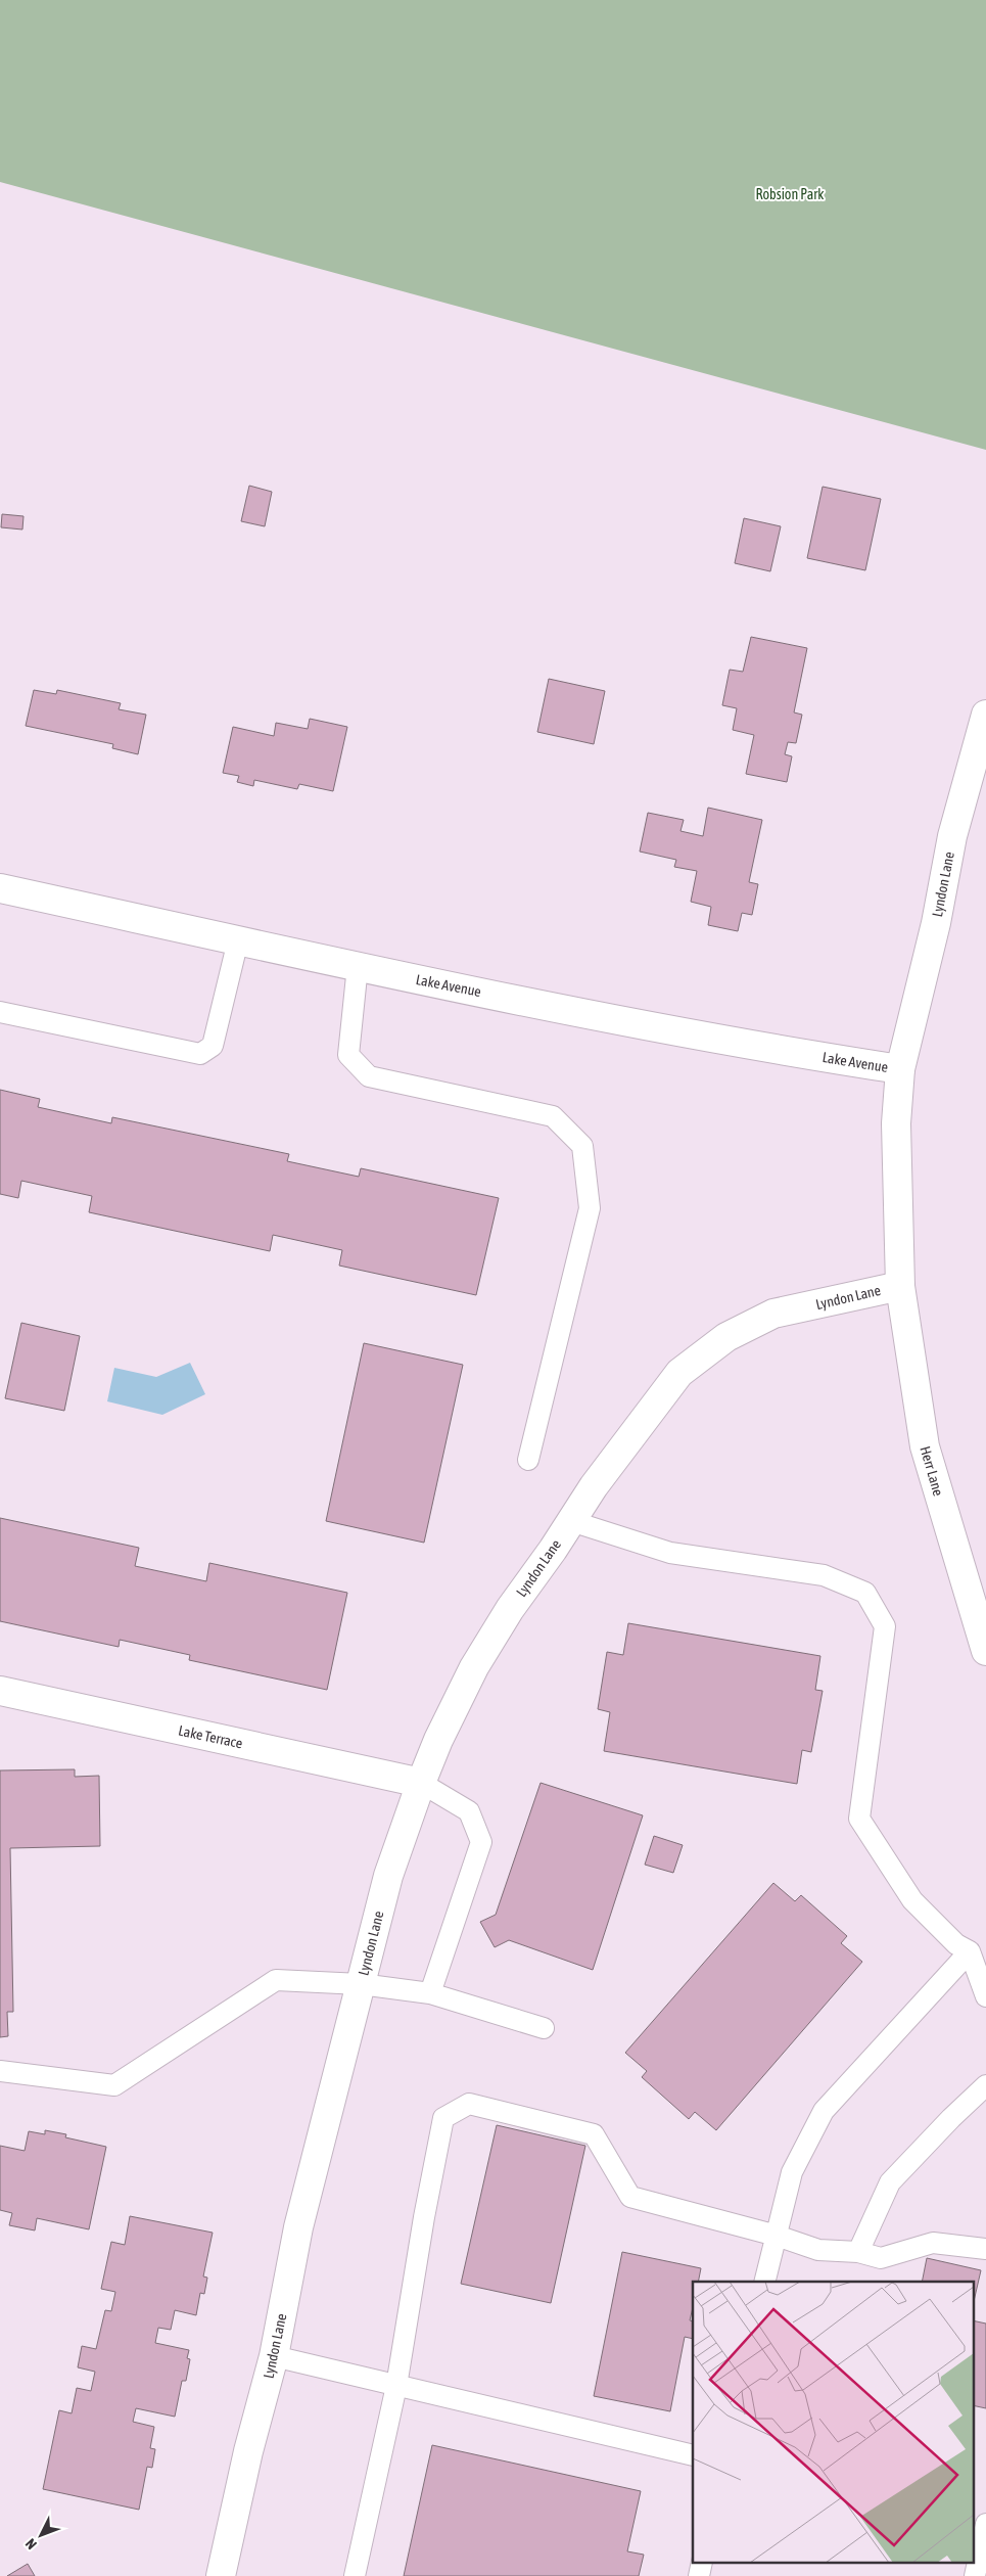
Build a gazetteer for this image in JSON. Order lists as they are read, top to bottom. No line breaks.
{"streets":{"street":["Lyndon Lane","Lake Avenue","Herr Lane","Lake Terrace"]},"crossings":[["Lyndon Lane","Lake Avenue"],["Lyndon Lane","Herr Lane"],["Lyndon Lane","Lake Terrace"]],"parks":["Robsion Park"],"north":"bottom left"}
